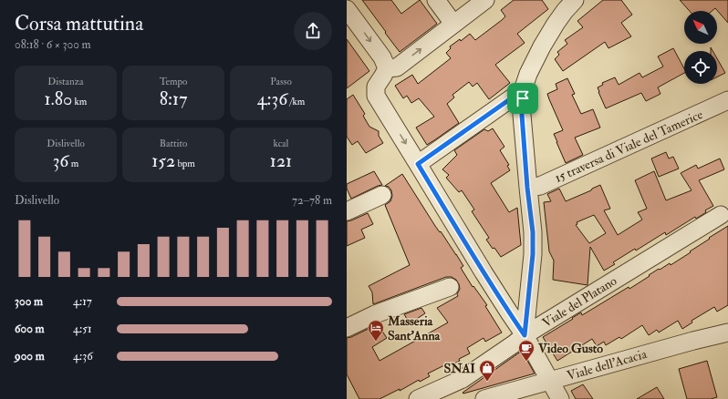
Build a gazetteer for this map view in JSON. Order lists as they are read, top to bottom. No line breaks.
{"streets":{"street":["15 traversa di Viale del Tamerice","Viale del Platano","Viale dell'Acacia"]},"places":{"hotel":["Masseria Sant’Anna"],"cafe":["Video Gusto"],"shop":["SNAI"]},"north":"top left","page":{"heading":["Corsa mattutina","08:18 · 6 × 300 m"],"stats":[["Distanza","1.80 km"],["Tempo","8:17"],["Passo","4:36 /km"],["Dislivello","36 m"],["Battito","152 bpm"],["kcal","121"]],"chart":["Dislivello","72–78 m"],"list":[{"name":"300 m","note":"4:17"},{"name":"600 m","note":"4:51"},{"name":"900 m","note":"4:36"}]}}
